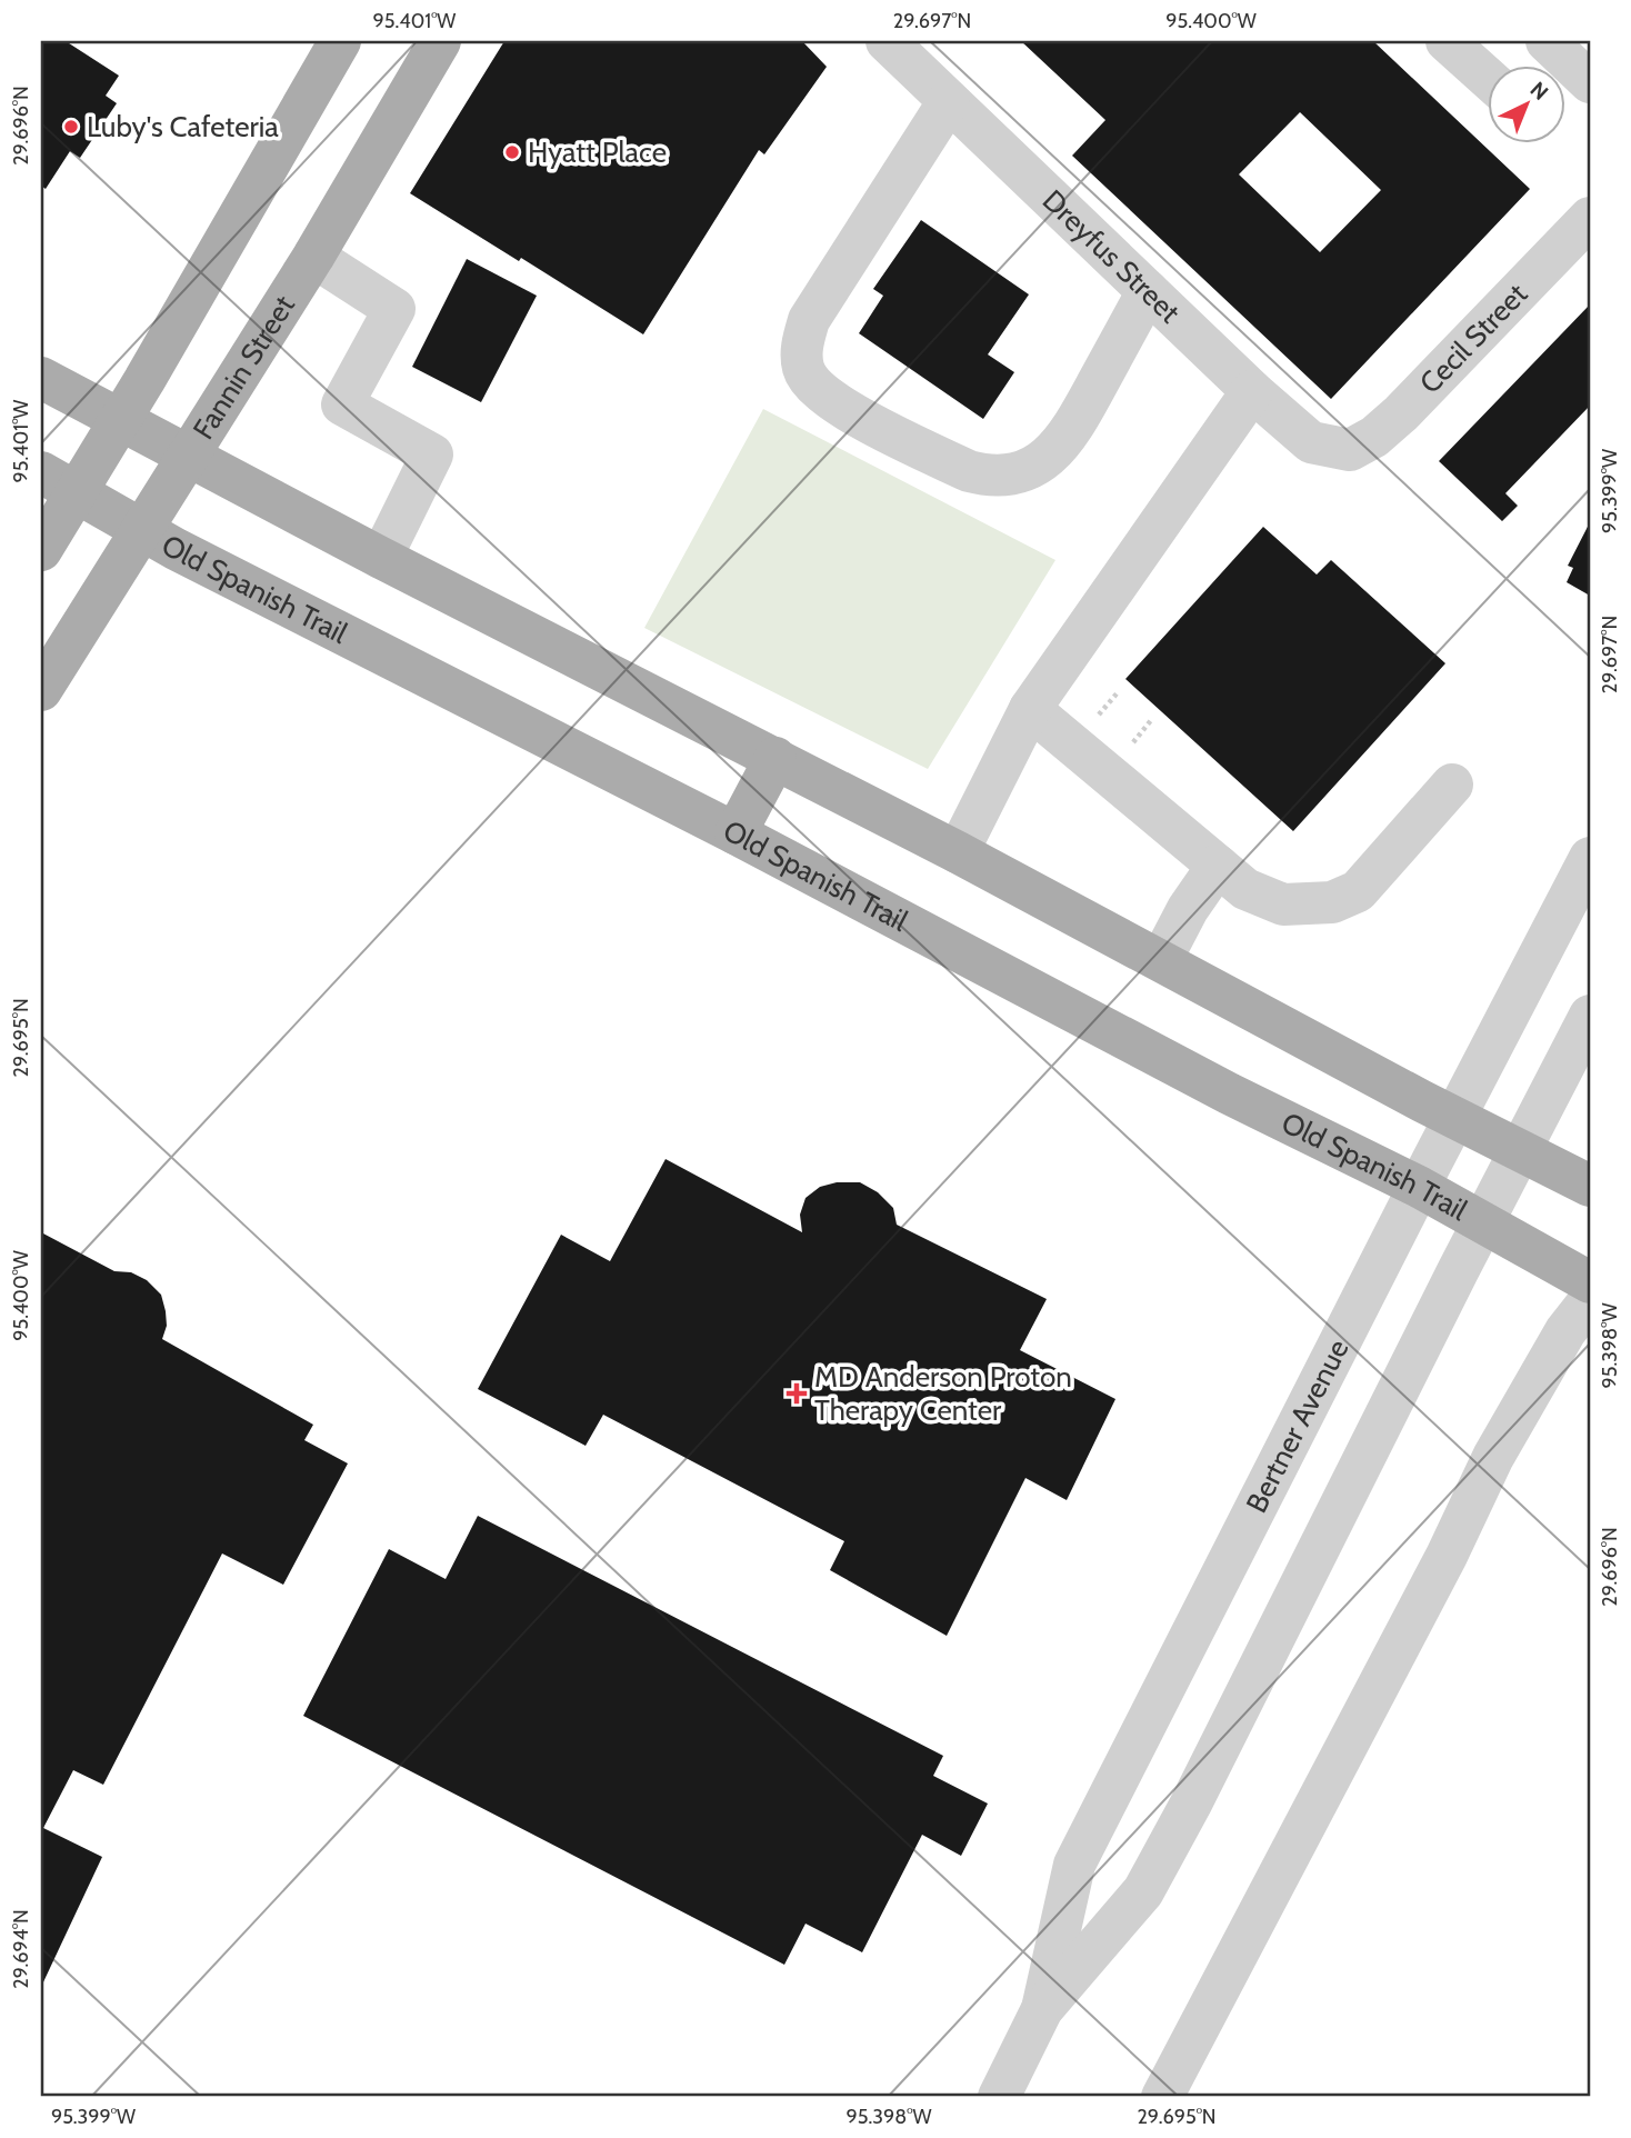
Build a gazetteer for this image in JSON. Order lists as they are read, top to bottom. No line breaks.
{"streets":{"main road":["Fannin Street","Old Spanish Trail"],"street":["Dreyfus Street","Cecil Street","Bertner Avenue"]},"crossings":[["Dreyfus Street","Cecil Street"],["Fannin Street","Old Spanish Trail"],["Old Spanish Trail","Bertner Avenue"]],"places":{"other":["Luby's Cafeteria","Hyatt Place"],"health":["MD Anderson Proton Therapy Center"]},"north":"top right","coordinates":["95.401°W","29.697°N","95.400°W","29.696°N","95.399°W","29.695°N","95.398°W","29.694°N"]}
